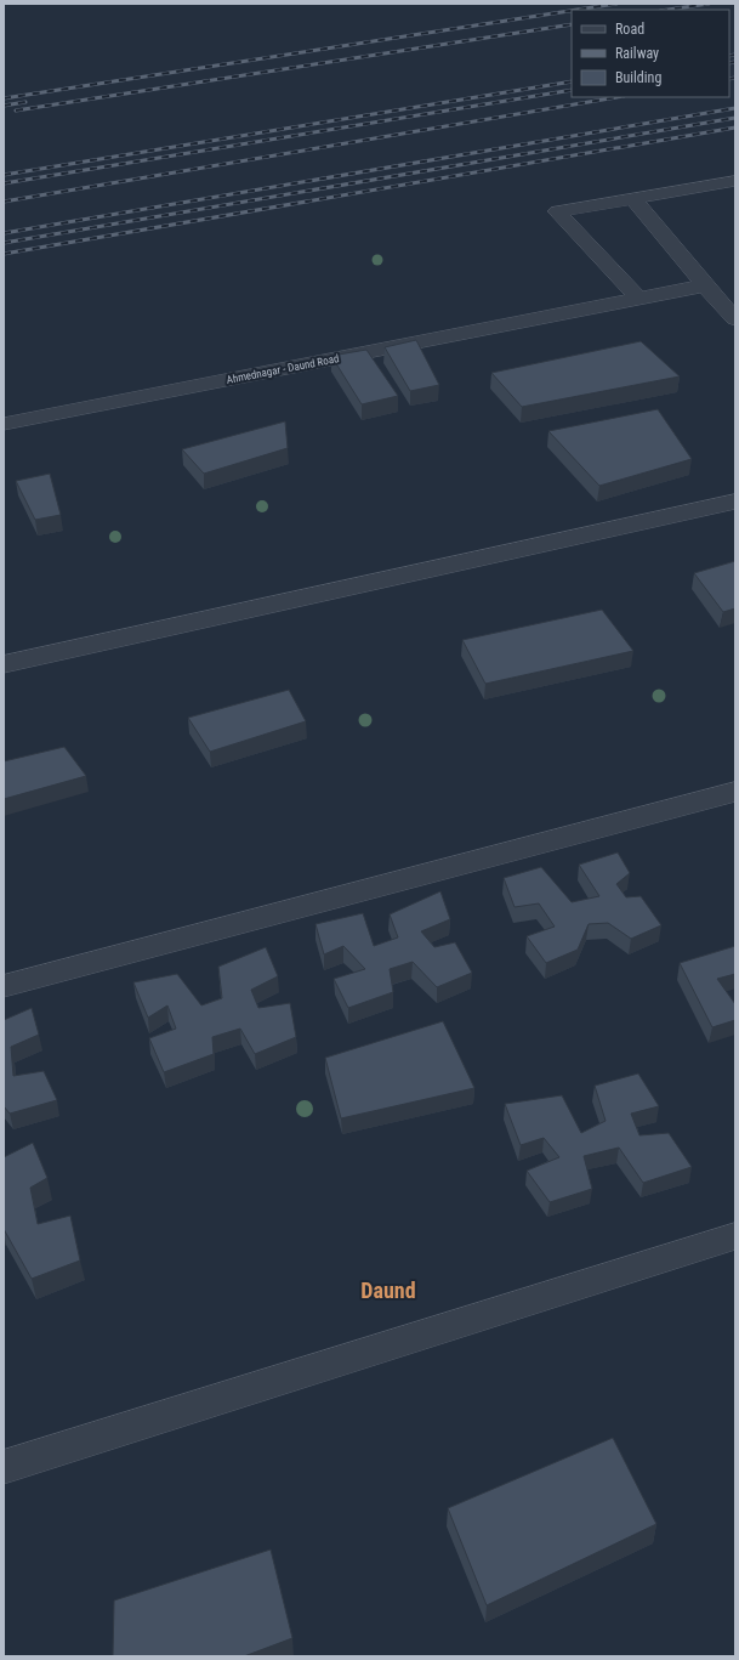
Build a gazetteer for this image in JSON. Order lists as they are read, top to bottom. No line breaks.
{"streets":{"street":["Ahmednagar - Daund Road"]},"districts":["Daund"],"legend":["Road","Railway","Building"]}
